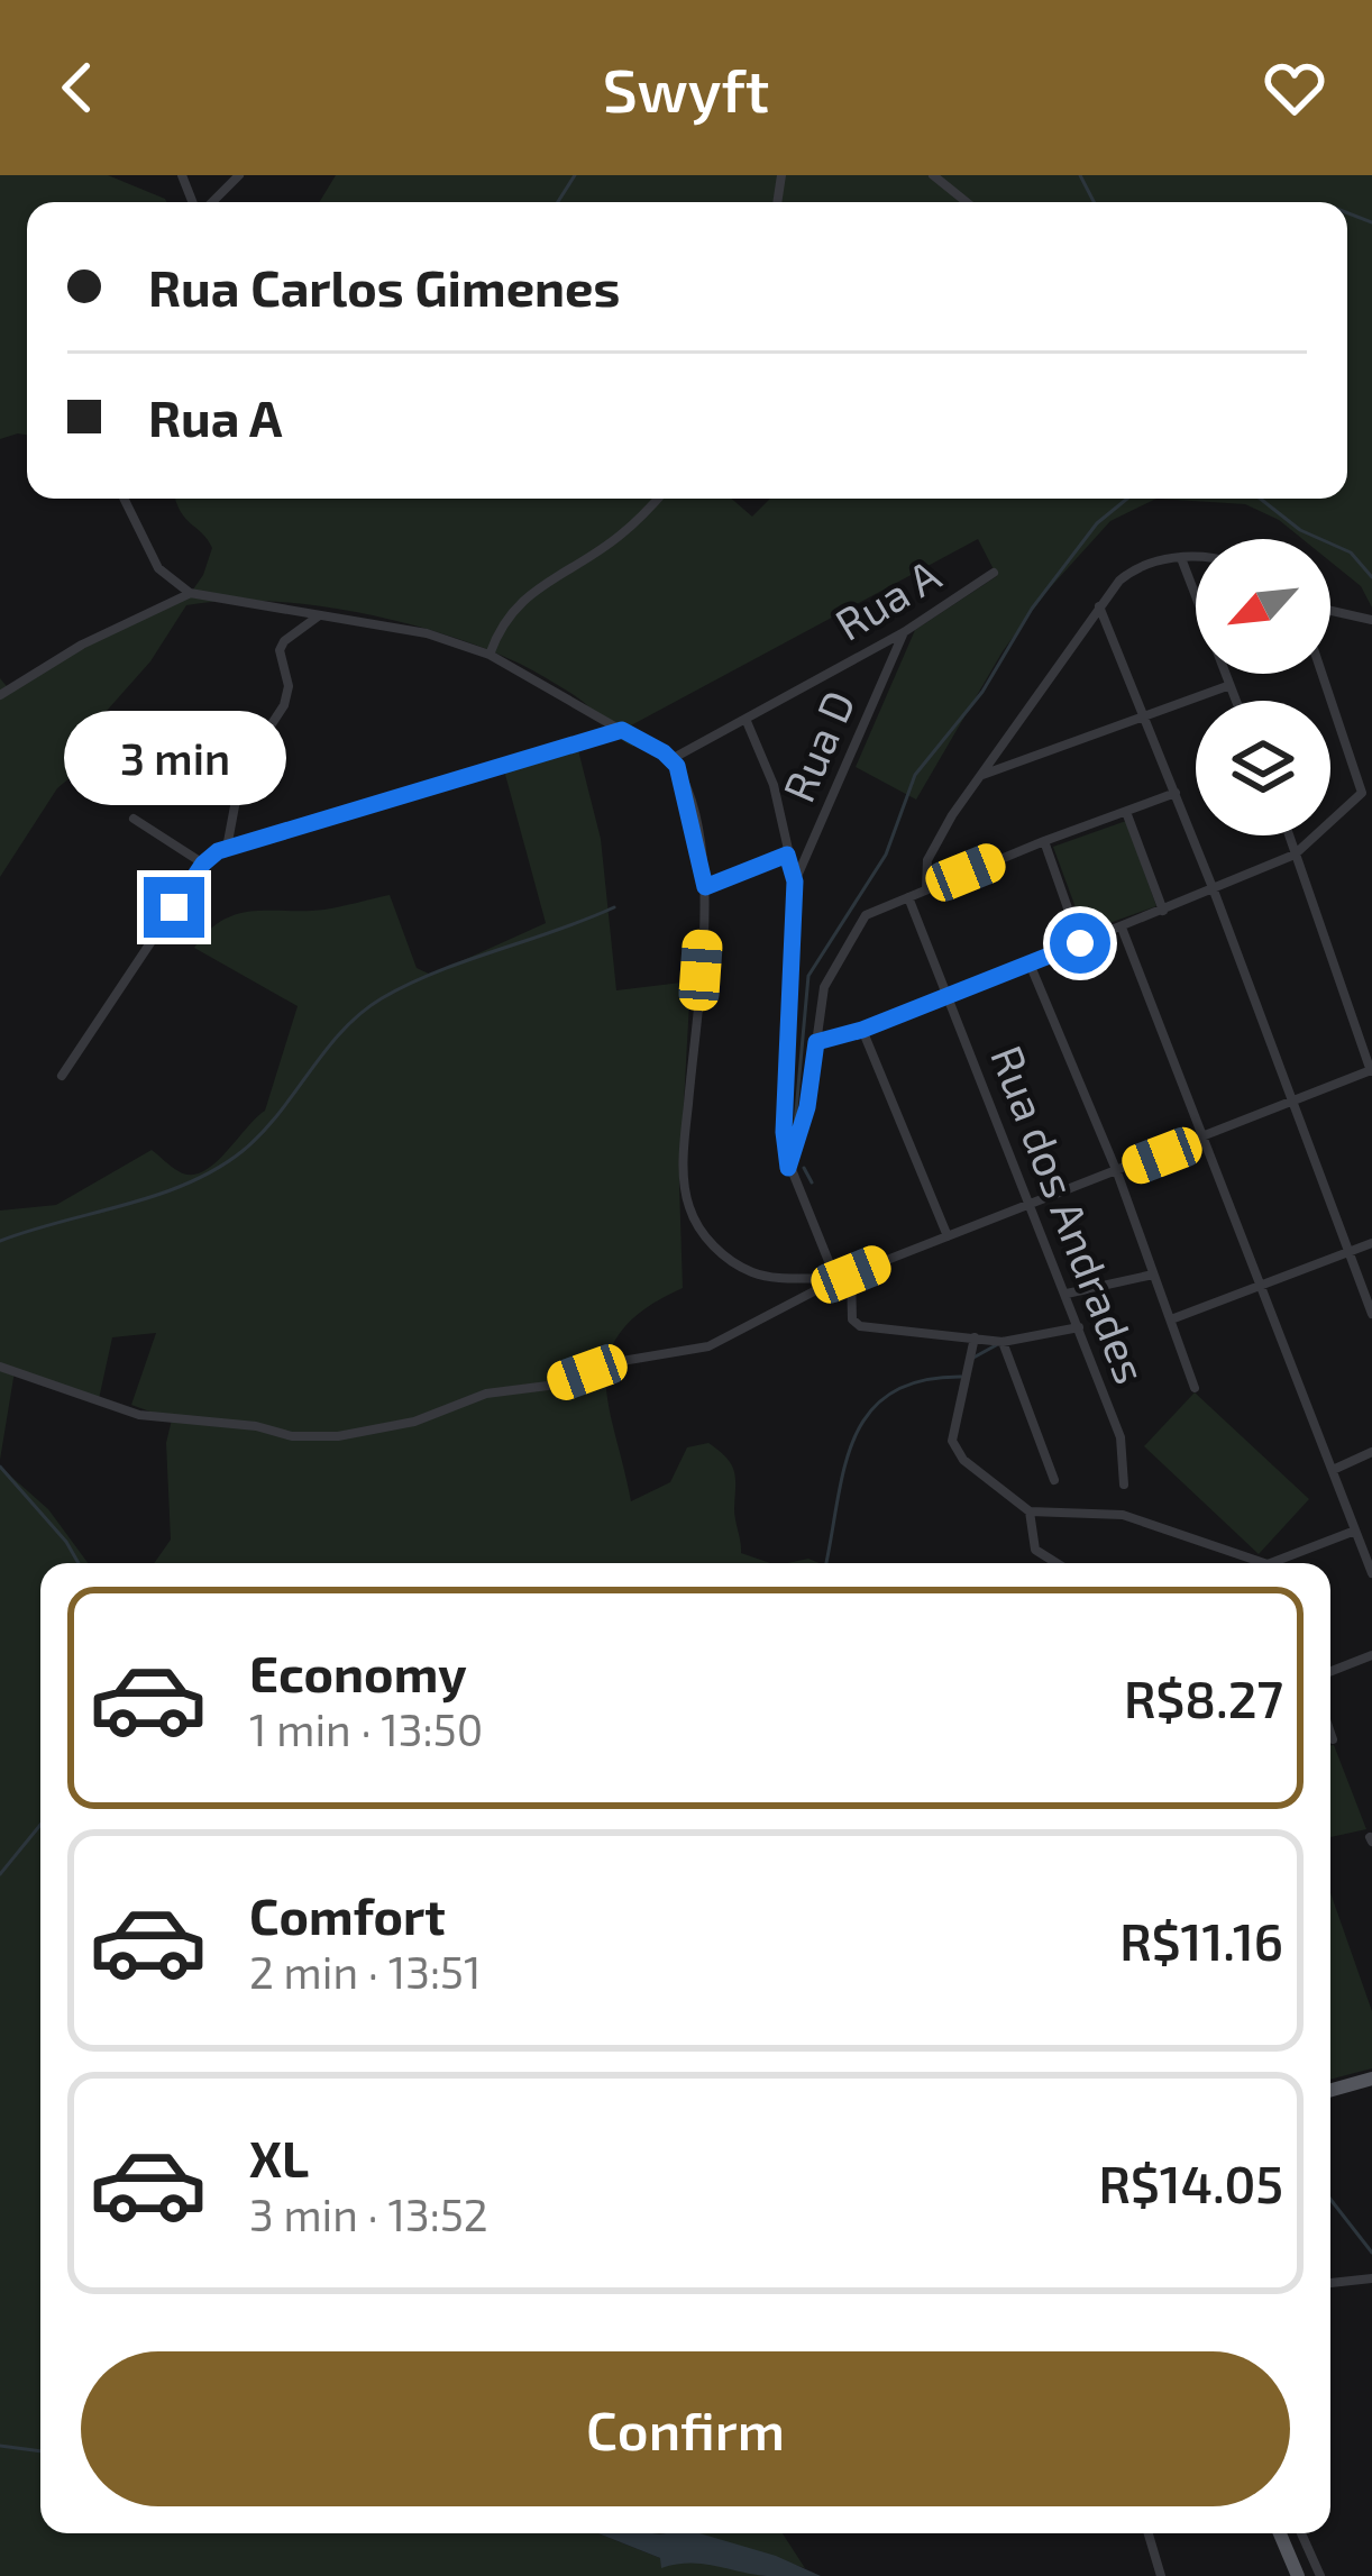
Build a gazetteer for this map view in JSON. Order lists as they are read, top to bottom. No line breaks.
{"streets":{"street":["Rua A","Rua D","Rua dos Andrades"]},"crossings":[["Rua A","Rua D"]],"north":"bottom left","page":{"header":"Swyft","banner":["Rua Carlos Gimenes","Rua A"],"bubble":"3 min","list":[{"name":"Economy","note":"1 min · 13:50","value":"R$8.27"},{"name":"Comfort","note":"2 min · 13:51","value":"R$11.16"},{"name":"XL","note":"3 min · 13:52","value":"R$14.05"}],"buttons":"Confirm"}}
